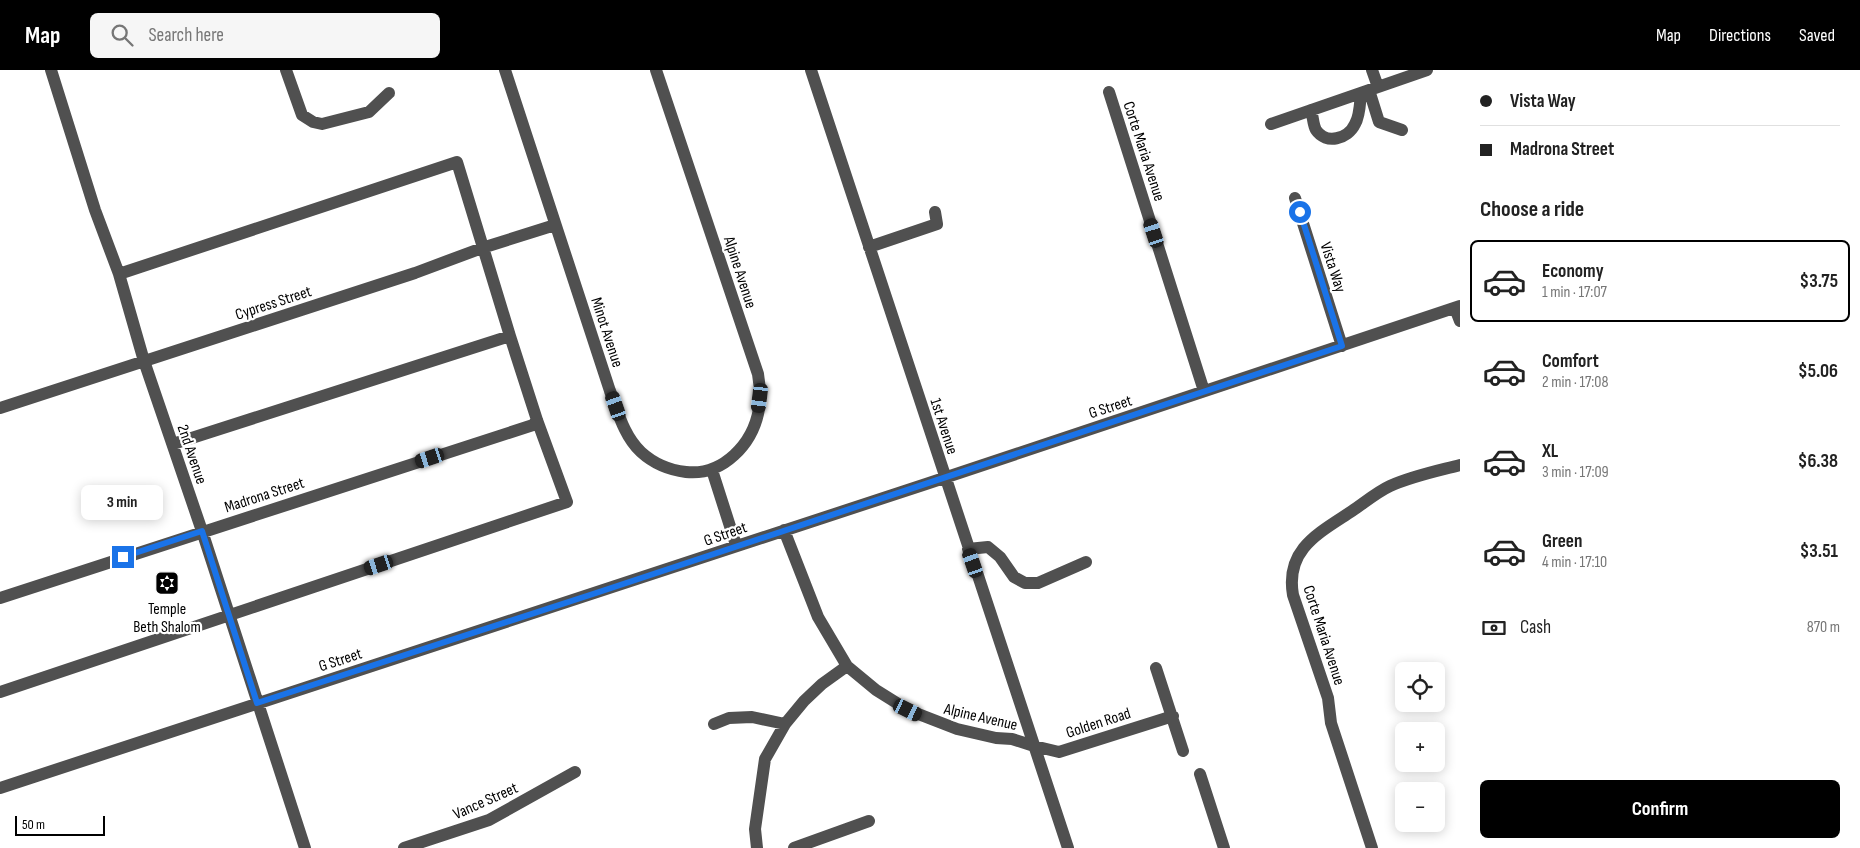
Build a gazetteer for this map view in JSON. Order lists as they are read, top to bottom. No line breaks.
{"streets":{"street":["Corte Maria Avenue","Vista Way","Alpine Avenue","Cypress Street","Minot Avenue","G Street","1st Avenue","2nd Avenue","Madrona Street","Golden Road","Vance Street"]},"crossings":[["Corte Maria Avenue","G Street"],["Vista Way","G Street"],["Alpine Avenue","Minot Avenue"],["Alpine Avenue","G Street"],["Alpine Avenue","1st Avenue"],["Alpine Avenue","Golden Road"],["Cypress Street","Minot Avenue"],["Cypress Street","2nd Avenue"],["G Street","1st Avenue"],["G Street","2nd Avenue"],["1st Avenue","Golden Road"],["2nd Avenue","Madrona Street"]],"places":{"synagogue":["Temple Beth Shalom"]},"scale_bar":"50 m","page":{"header":"Map","search":"Search here","nav":["Map","Directions","Saved"],"banner":["Vista Way","Madrona Street"],"heading":"Choose a ride","list":[{"name":"Economy","note":"1 min · 17:07","value":"$3.75"},{"name":"Comfort","note":"2 min · 17:08","value":"$5.06"},{"name":"XL","note":"3 min · 17:09","value":"$6.38"},{"name":"Green","note":"4 min · 17:10","value":"$3.51"}],"bubble":"3 min","pay":["Cash","870 m"],"map_buttons":["+","−"],"buttons":"Confirm","scale":"50 m"}}
